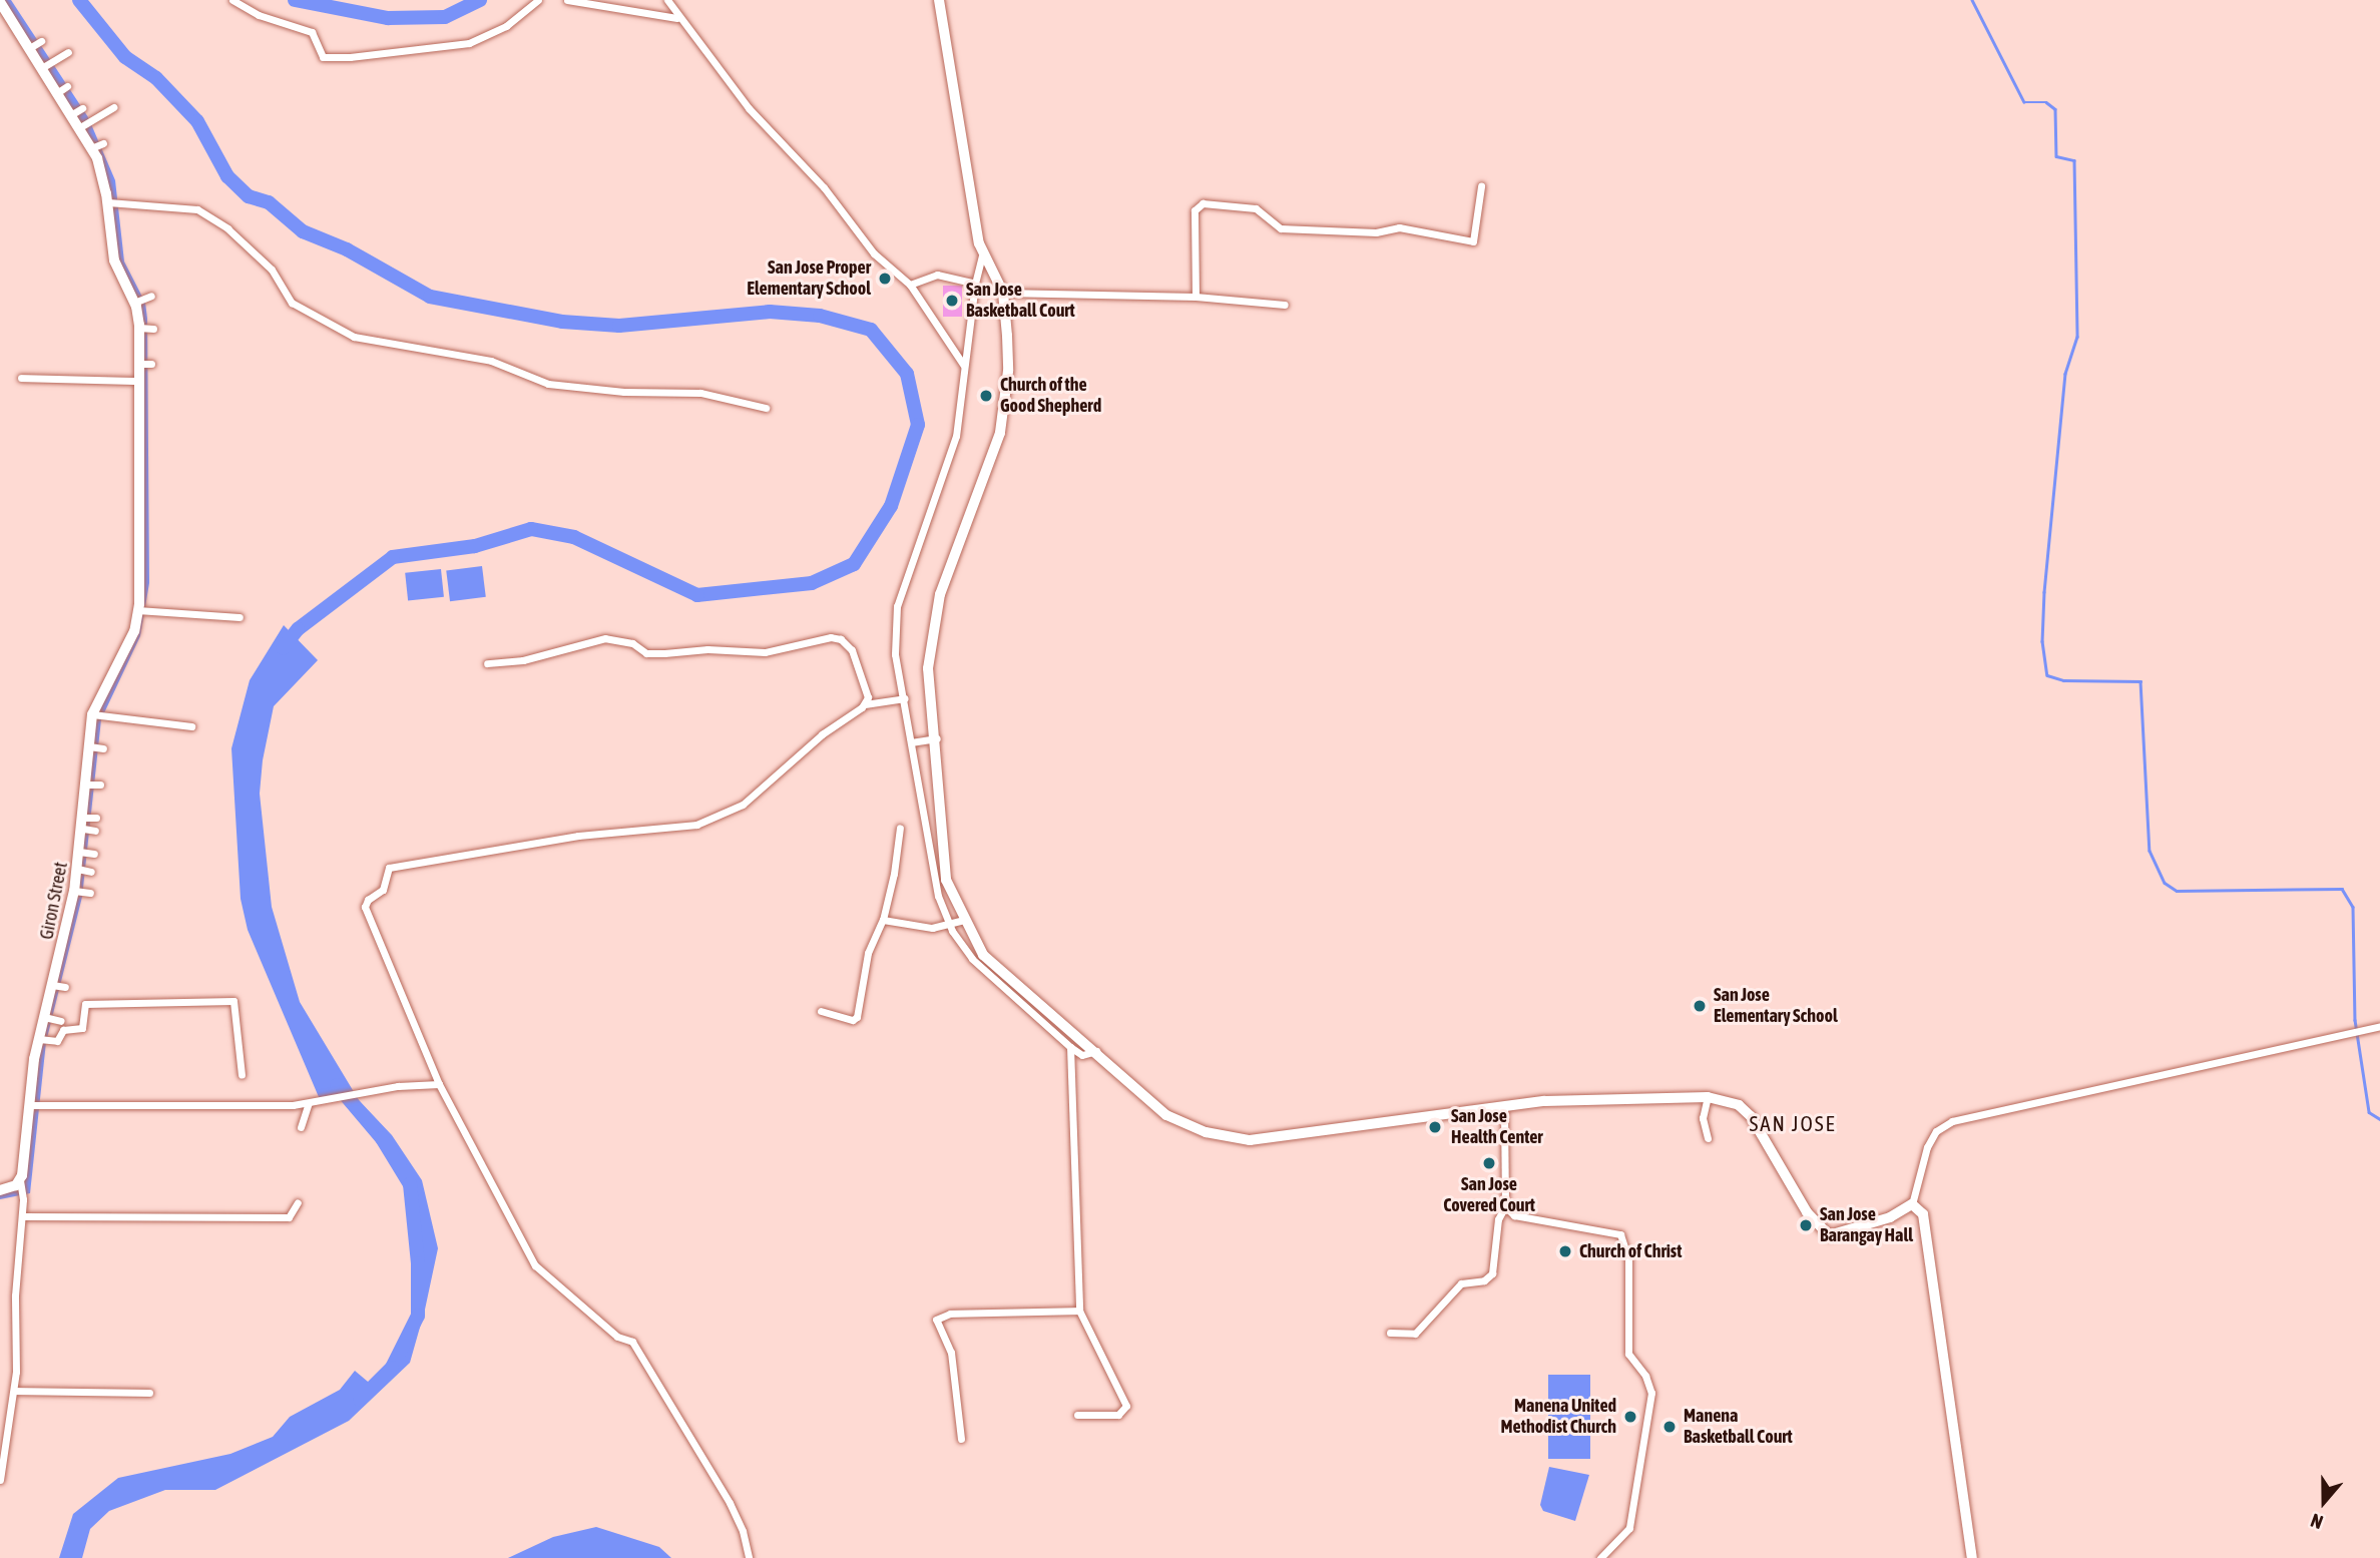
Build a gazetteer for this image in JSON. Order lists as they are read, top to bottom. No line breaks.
{"streets":{"street":["Giron Street"]},"districts":["SAN JOSE"],"places":["San Jose Proper Elementary School","San Jose Basketball Court","Church of the Good Shepherd","San Jose Elementary School","San Jose Health Center","San Jose Covered Court","San Jose Barangay Hall","Church of Christ","Manena United Methodist Church","Manena Basketball Court"],"north":"bottom"}
